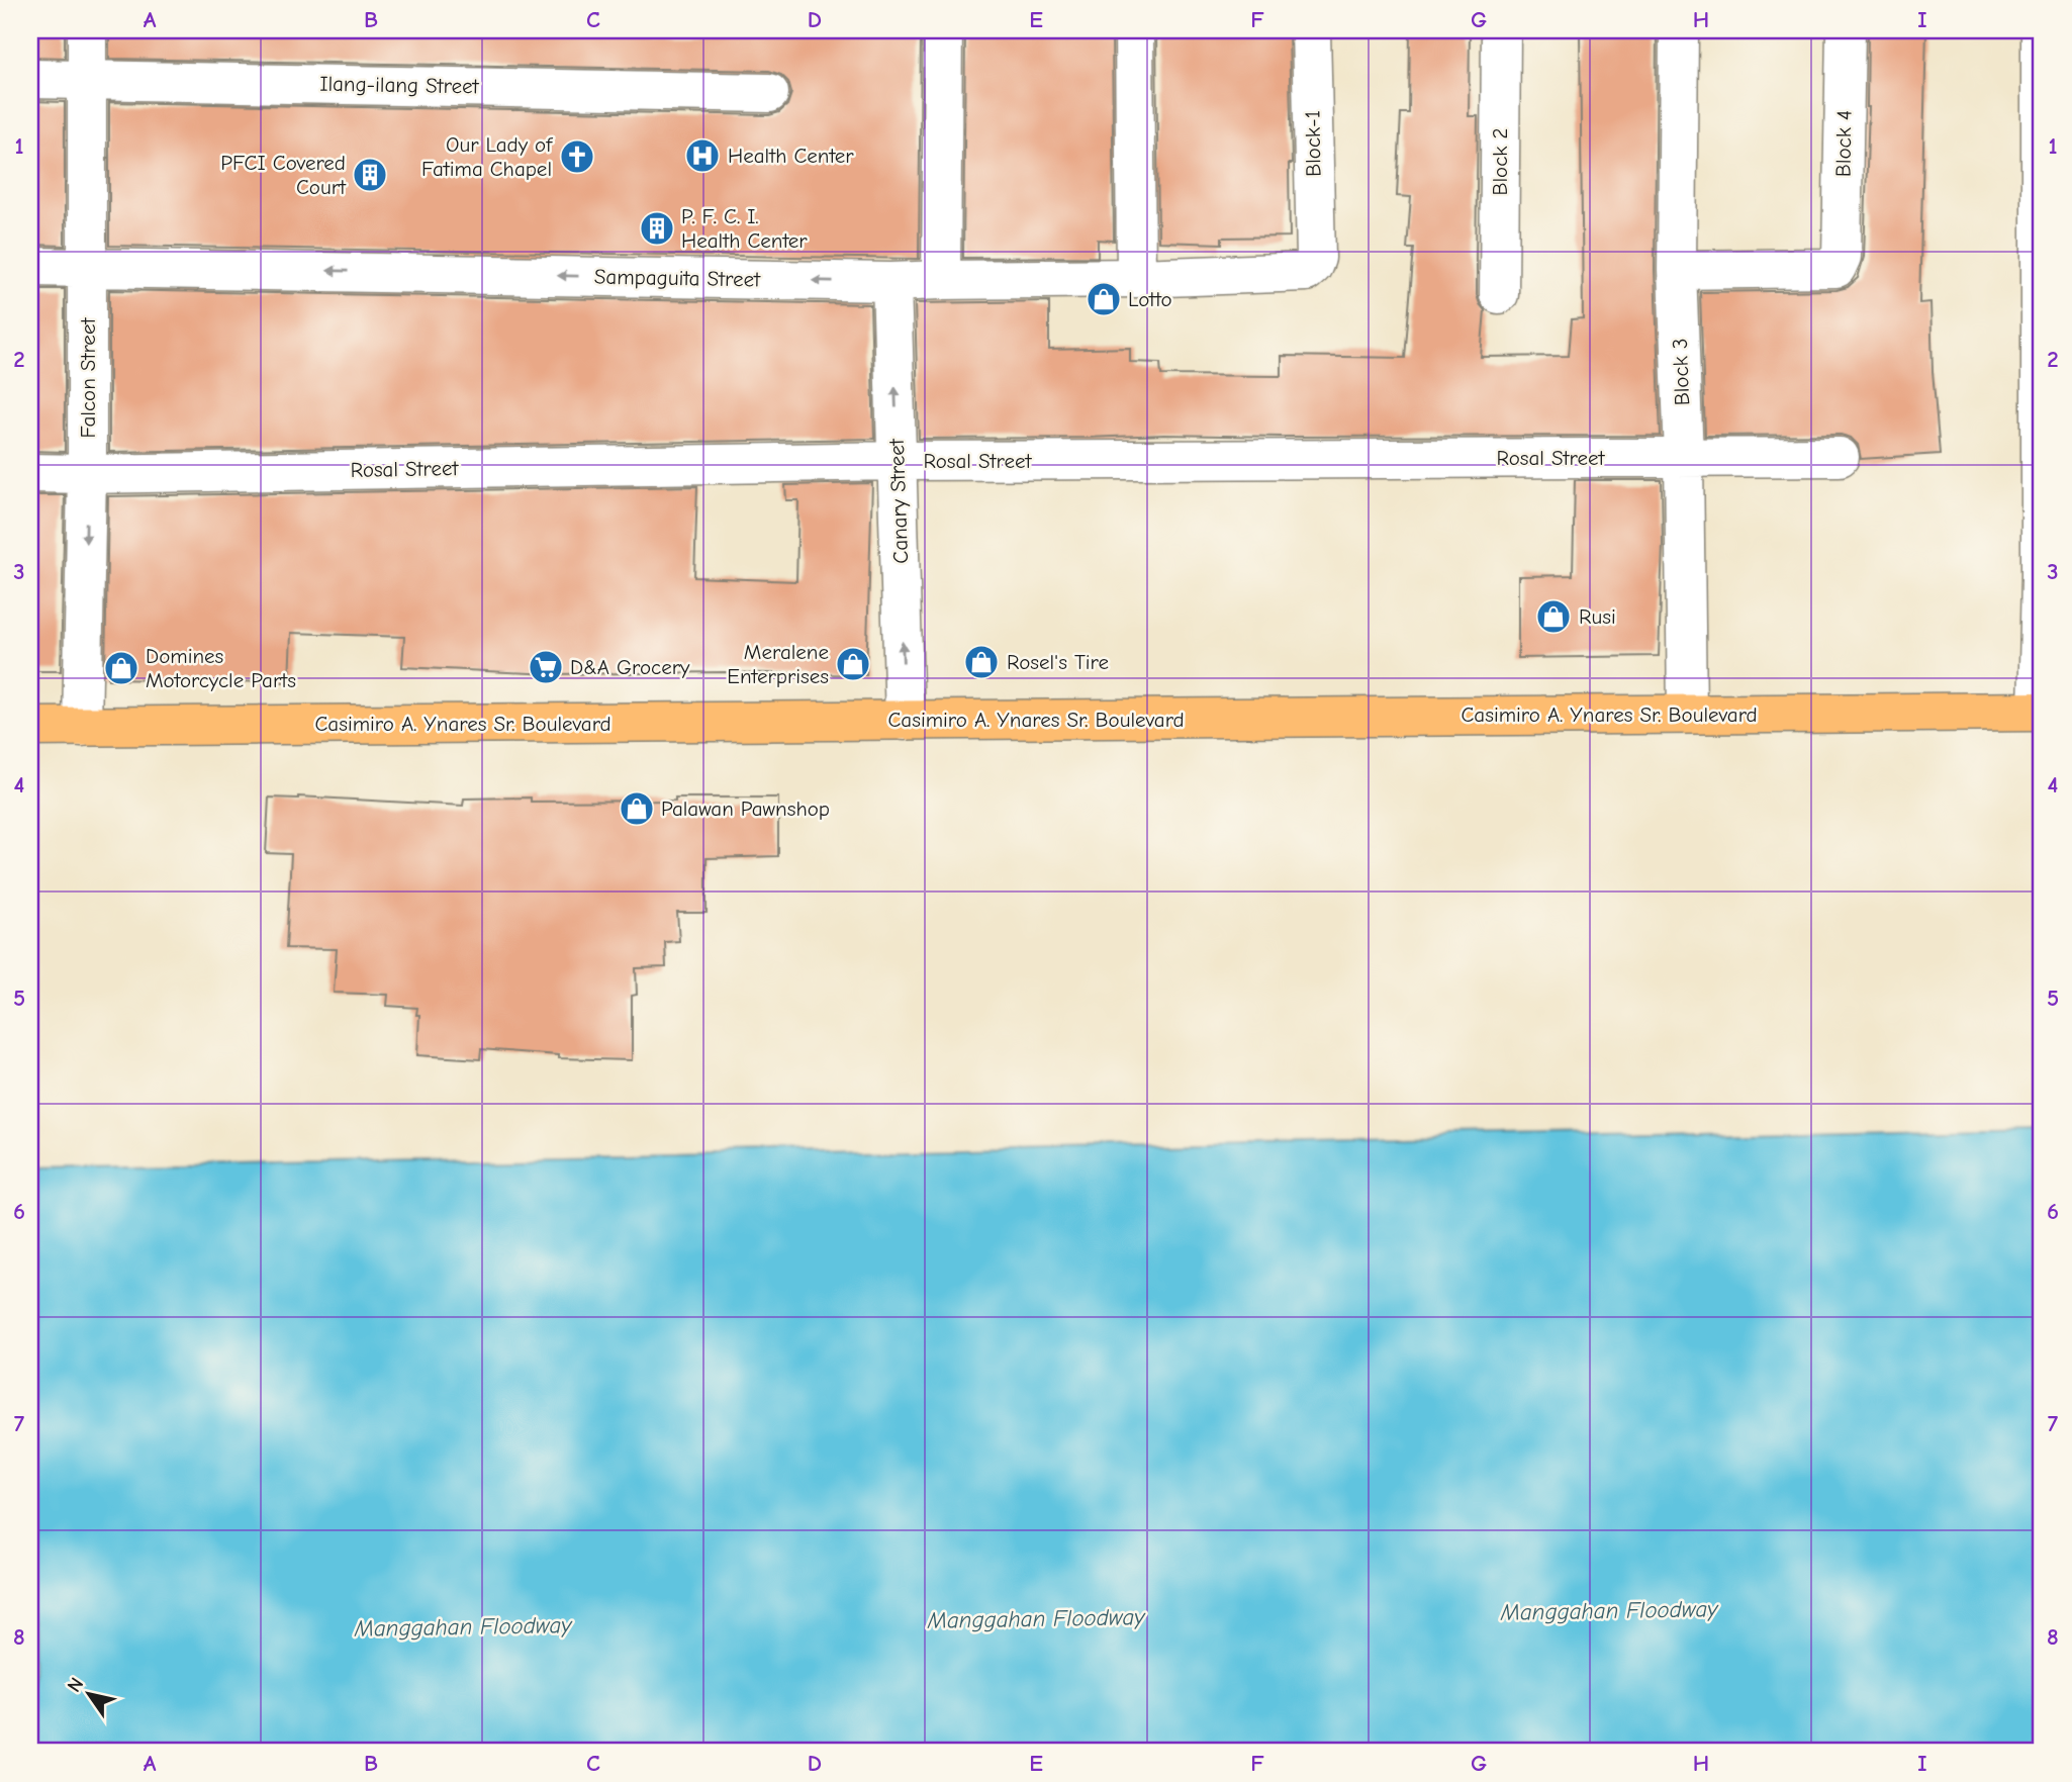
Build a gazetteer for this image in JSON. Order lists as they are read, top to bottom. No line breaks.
{"streets":{"main road":["Casimiro A. Ynares Sr. Boulevard"],"street":["Ilang-ilang Street","Block-1","Block 4","Block 2","Sampaguita Street","Block 3","Falcon Street","Rosal Street","Canary Street"]},"crossings":[["Ilang-ilang Street","Falcon Street"],["Block-1","Sampaguita Street"],["Block 4","Block 3"],["Sampaguita Street","Falcon Street"],["Sampaguita Street","Canary Street"],["Block 3","Rosal Street"],["Block 3","Casimiro A. Ynares Sr. Boulevard"],["Falcon Street","Rosal Street"],["Falcon Street","Casimiro A. Ynares Sr. Boulevard"],["Rosal Street","Canary Street"],["Canary Street","Casimiro A. Ynares Sr. Boulevard"]],"one_way":["Sampaguita Street","Falcon Street","Canary Street"],"water":["Manggahan Floodway"],"places":{"hospital":["Health Center"],"church":["Our Lady of Fatima Chapel"],"building":["PFCI Covered Court","P. F. C. I. Health Center"],"shop":["Lotto","Rusi","Rosel's Tire","Meralene Enterprises","Domines Motorcycle Parts","Palawan Pawnshop"],"supermarket":["D&A Grocery"]},"north":"top left","grid":{"columns":["A","B","C","D","E","F","G","H","I"],"rows":["1","2","3","4","5","6","7","8"]}}
